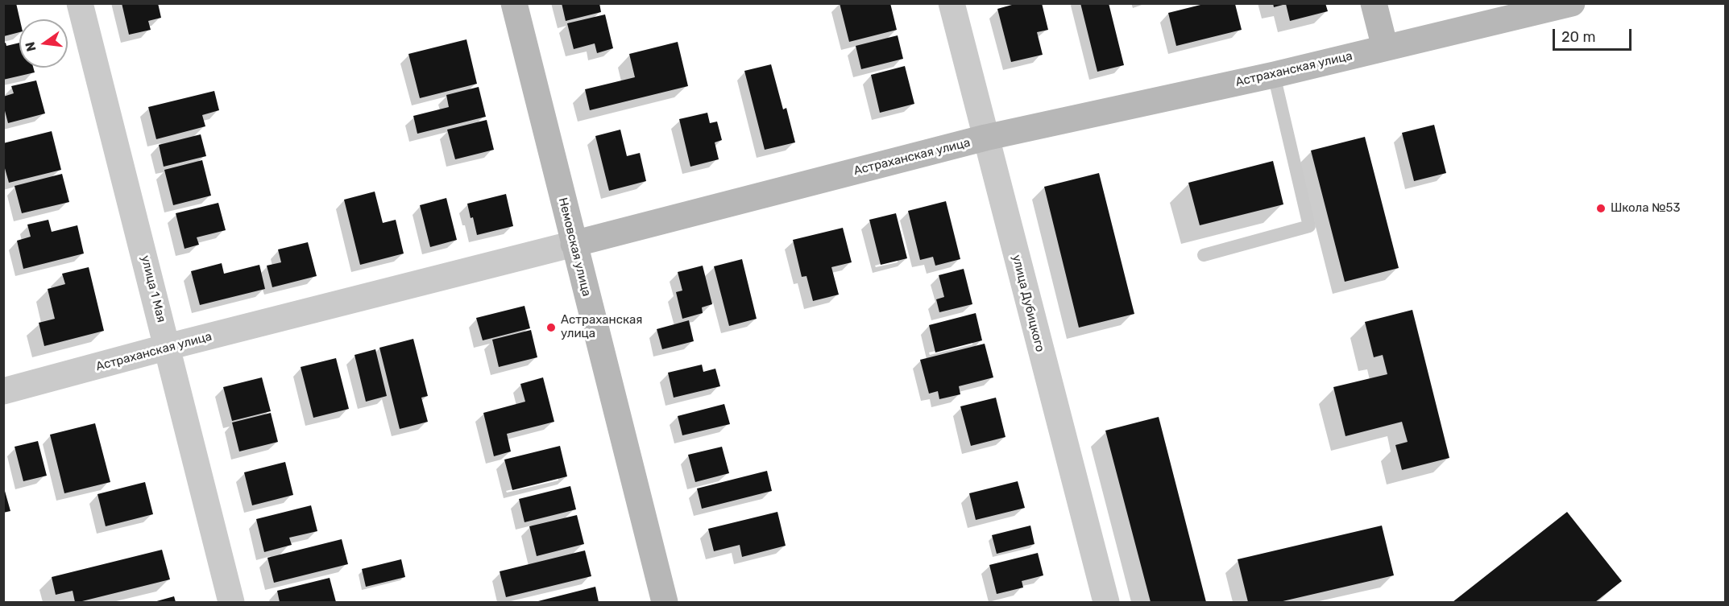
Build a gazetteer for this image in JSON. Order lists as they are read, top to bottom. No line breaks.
{"streets":{"street":["Астраханская улица","Немовская улица","улица 1 Мая","улица Дубицкого"]},"crossings":[["Астраханская улица","Немовская улица"],["Астраханская улица","улица 1 Мая"],["Астраханская улица","улица Дубицкого"]],"places":["Школа №53","Астраханская улица"],"scale_bar":"20 m","north":"left"}
